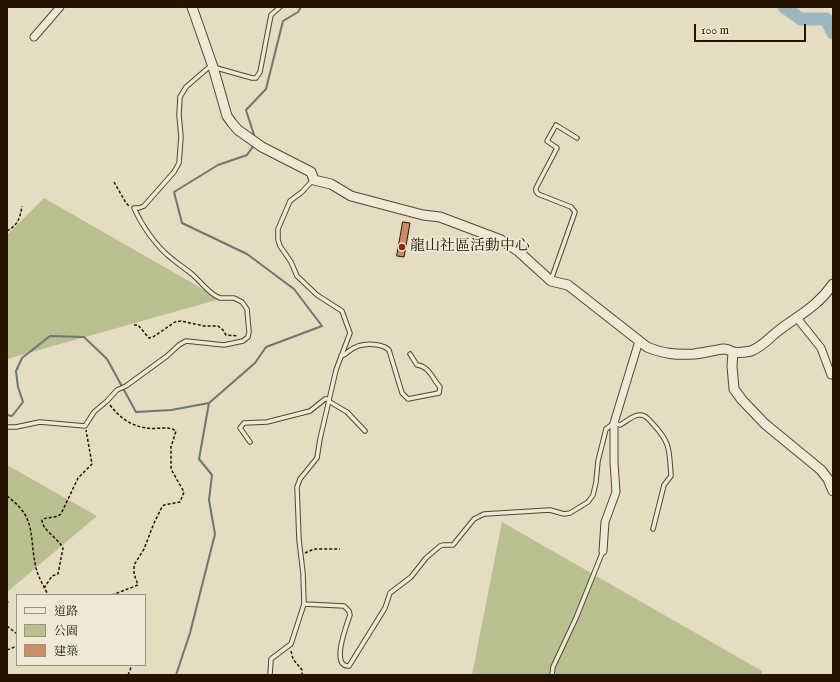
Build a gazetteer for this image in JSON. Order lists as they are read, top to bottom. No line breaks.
{"places":["龍山社區活動中心"],"legend":["道路","公園","建築"],"scale_bar":"100 m"}
